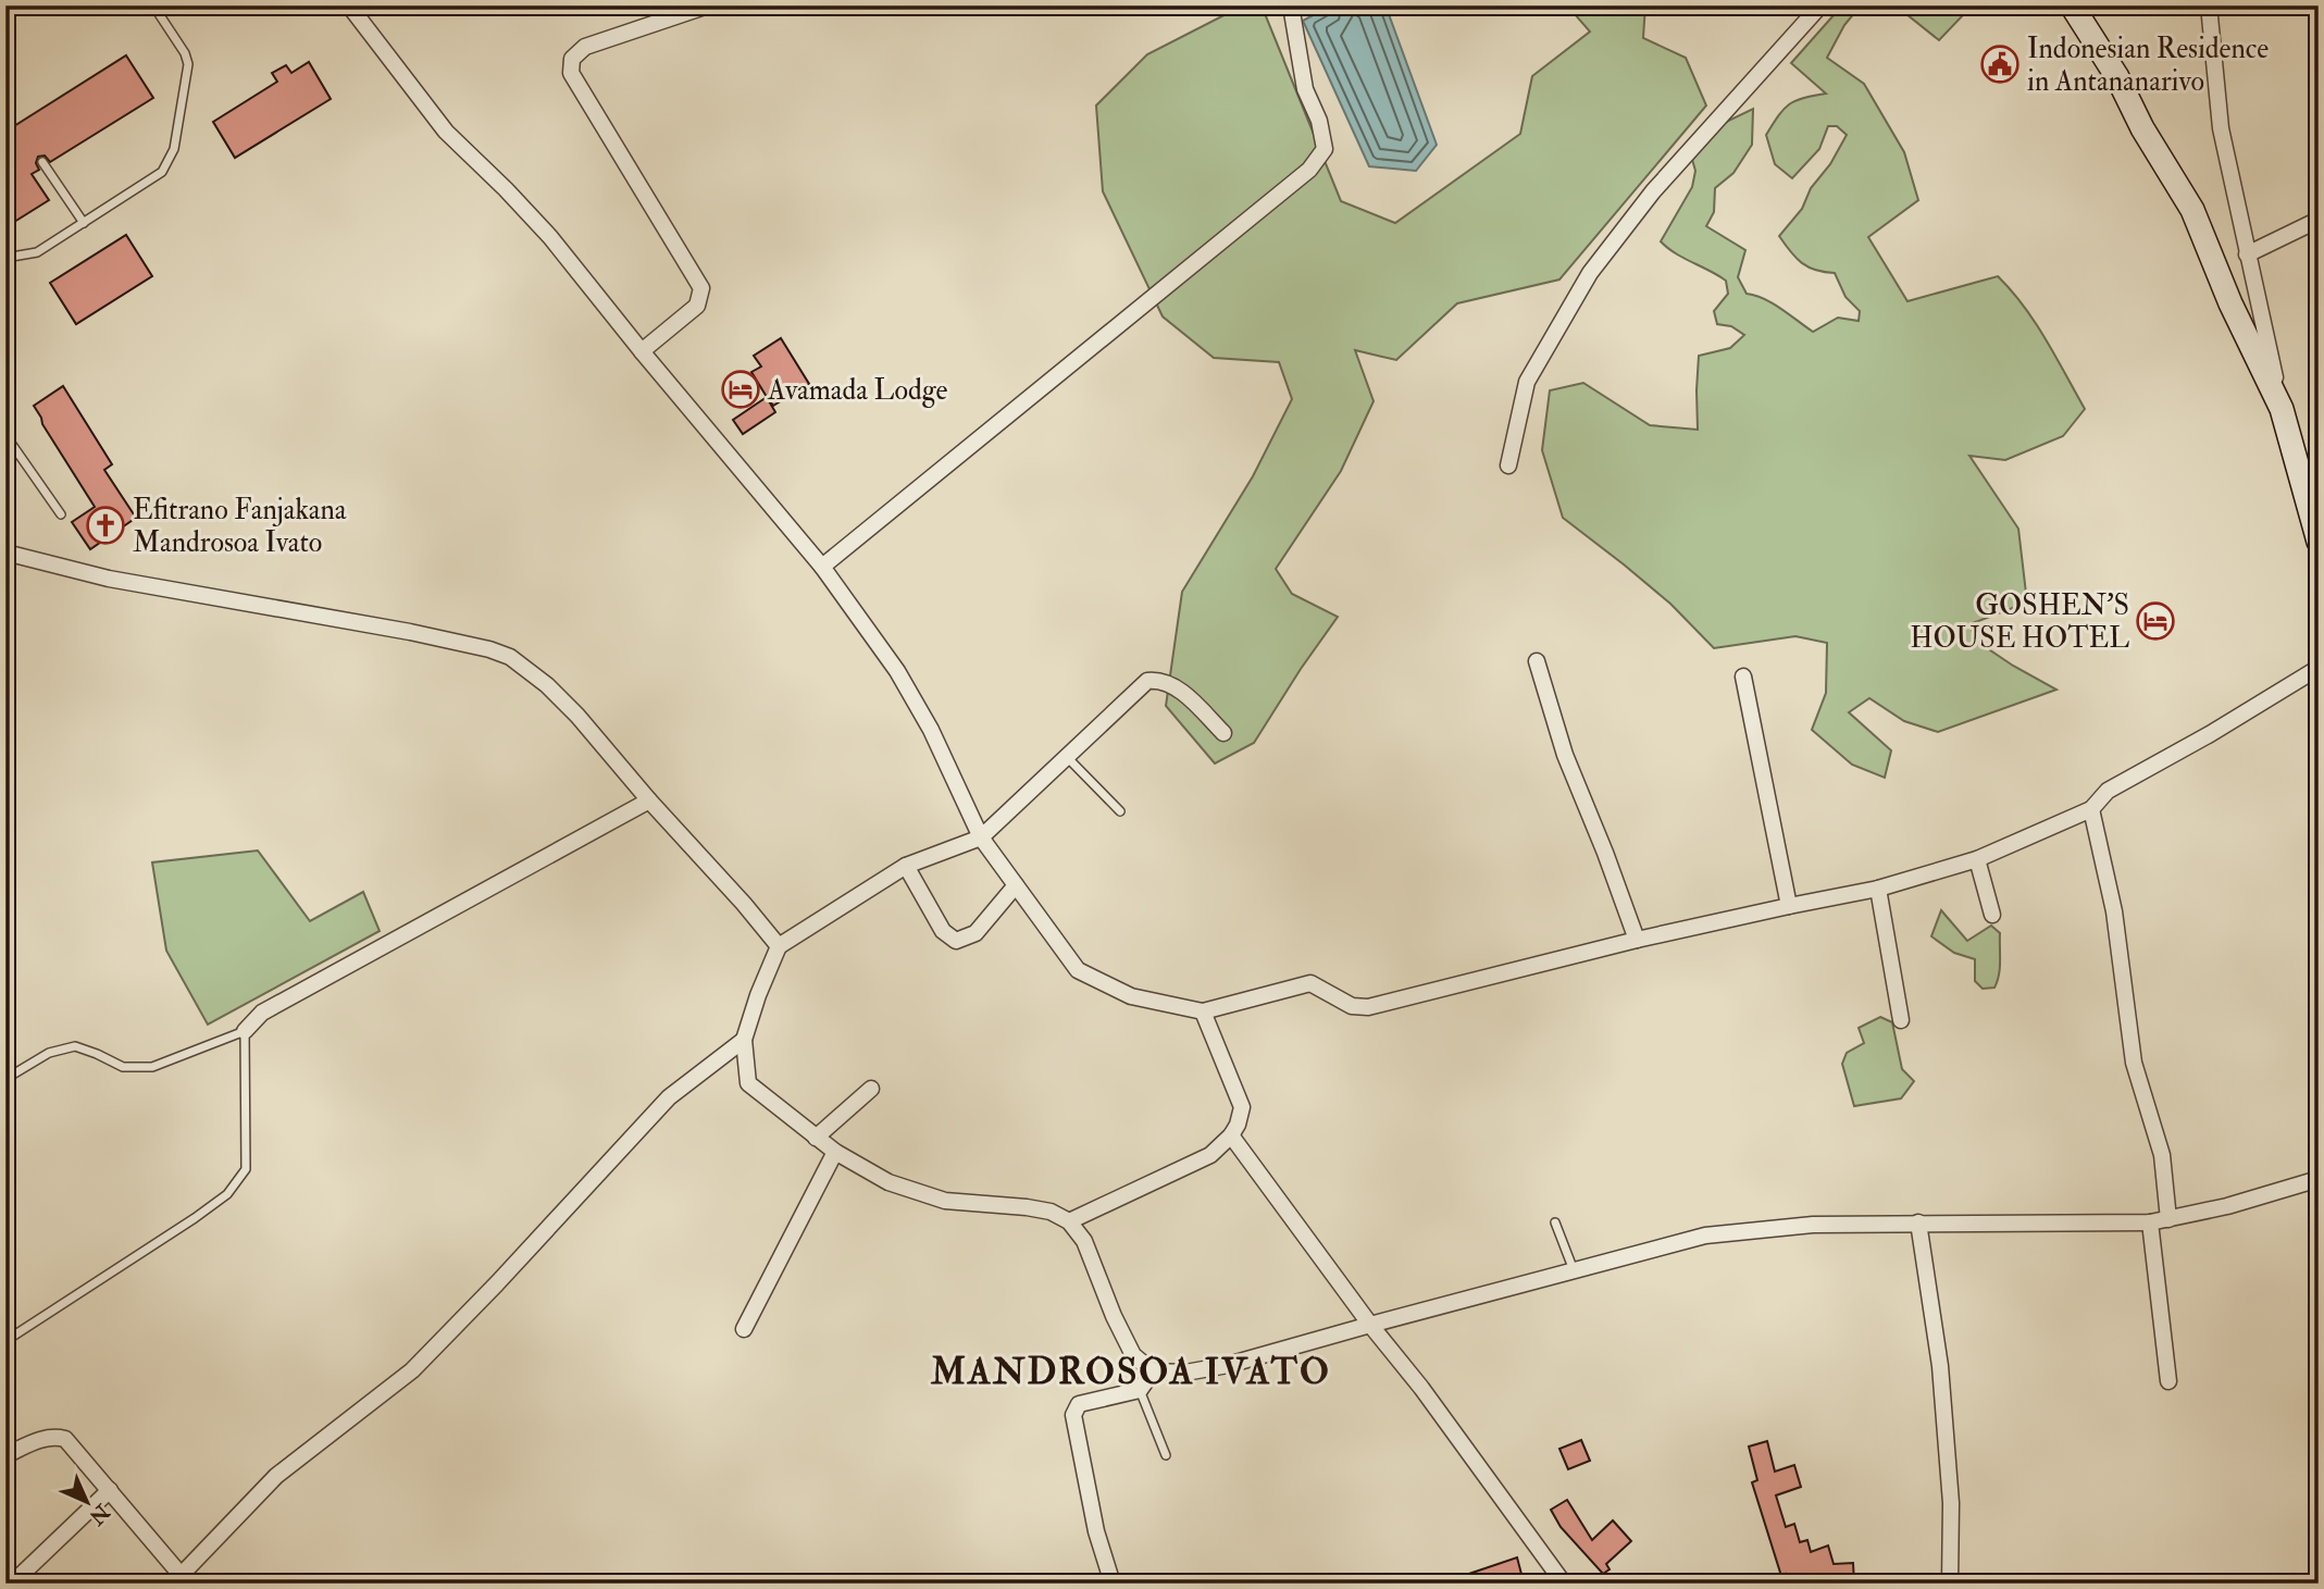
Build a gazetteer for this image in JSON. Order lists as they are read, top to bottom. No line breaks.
{"districts":["MANDROSOA IVATO"],"places":{"public building":["Indonesian Residence in Antananarivo"],"hotel":["Avamada Lodge","GOSHEN'S HOUSE HOTEL"],"church":["Efitrano Fanjakana Mandrosoa Ivato"]},"north":"bottom right"}
